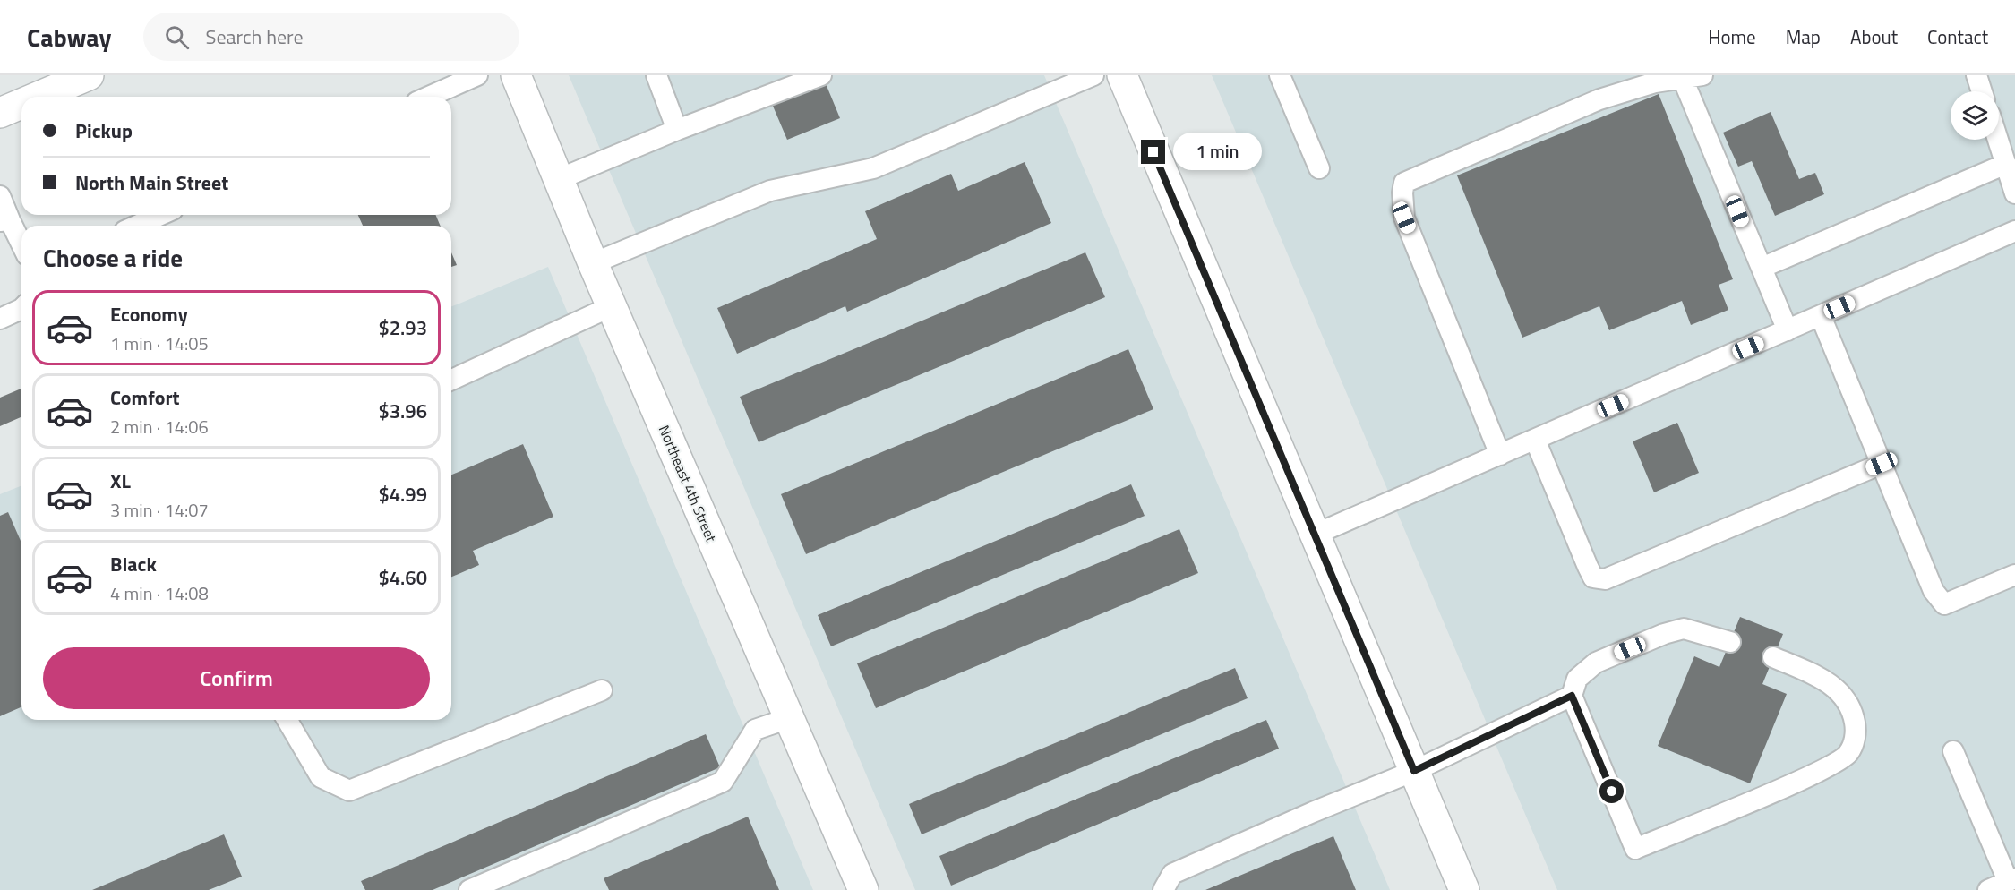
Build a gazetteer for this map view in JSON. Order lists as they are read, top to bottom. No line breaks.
{"streets":{"main road":["Northeast 4th Street"]},"page":{"header":"Cabway","search":"Search here","nav":["Home","Map","About","Contact"],"banner":["Pickup","North Main Street"],"bubble":"1 min","heading":"Choose a ride","list":[{"name":"Economy","note":"1 min · 14:05","value":"$2.93"},{"name":"Comfort","note":"2 min · 14:06","value":"$3.96"},{"name":"XL","note":"3 min · 14:07","value":"$4.99"},{"name":"Black","note":"4 min · 14:08","value":"$4.60"}],"buttons":"Confirm"}}
